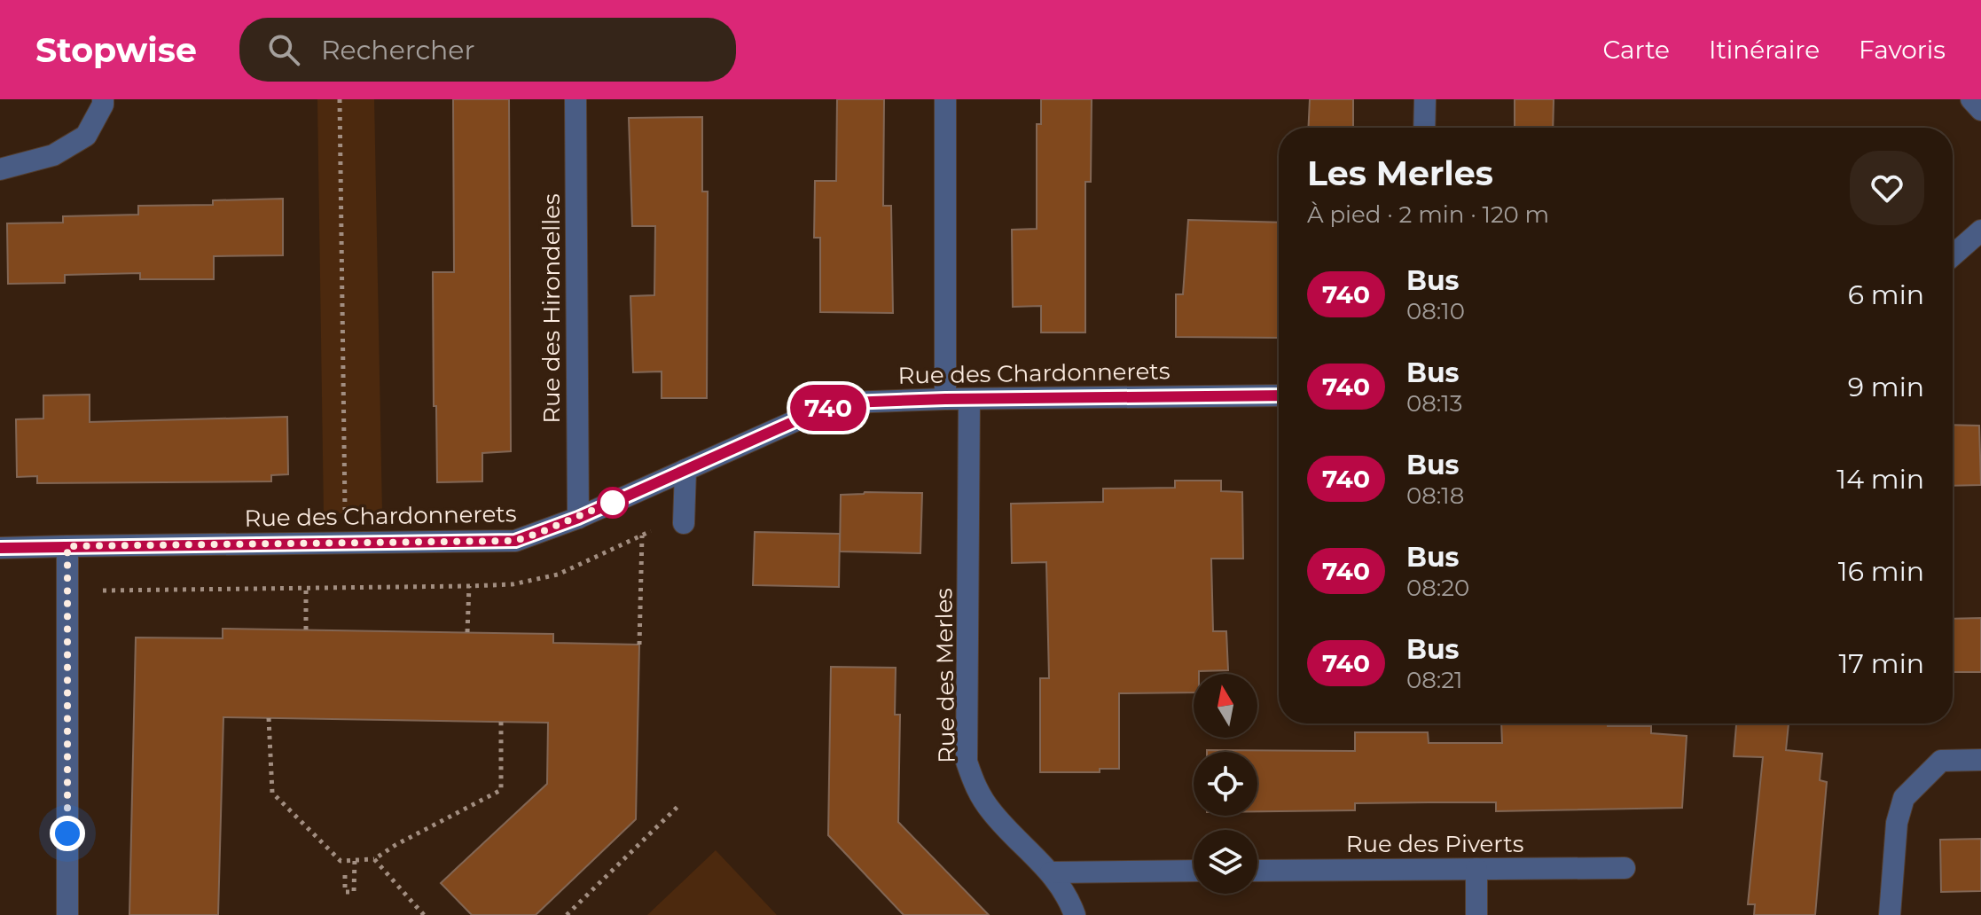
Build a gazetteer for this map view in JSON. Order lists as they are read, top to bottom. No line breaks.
{"streets":{"street":["Rue des Hirondelles","Rue des Chardonnerets","Rue des Merles","Rue des Piverts"]},"crossings":[["Rue des Hirondelles","Rue des Chardonnerets"],["Rue des Chardonnerets","Rue des Merles"]],"lines":["bus line 740"],"north":"top","page":{"header":"Stopwise","search":"Rechercher","nav":["Carte","Itinéraire","Favoris"],"on_map":"740","heading":["Les Merles","À pied · 2 min · 120 m"],"list":[{"mark":"740","name":"Bus","note":"08:10","value":"6 min"},{"mark":"740","name":"Bus","note":"08:13","value":"9 min"},{"mark":"740","name":"Bus","note":"08:18","value":"14 min"},{"mark":"740","name":"Bus","note":"08:20","value":"16 min"},{"mark":"740","name":"Bus","note":"08:21","value":"17 min"}]}}
